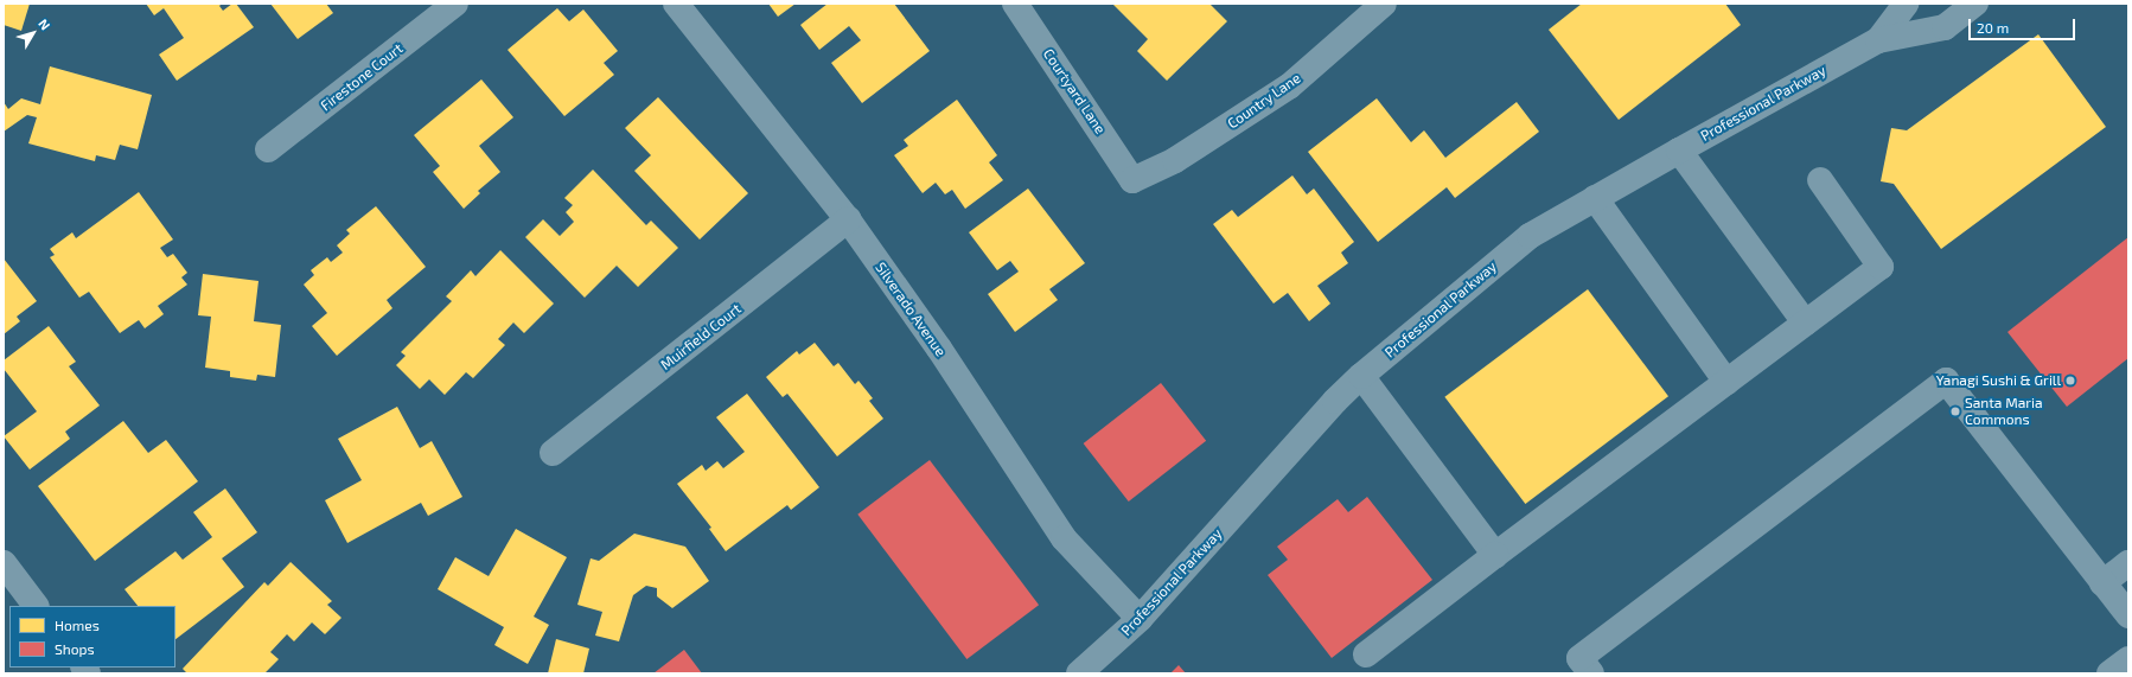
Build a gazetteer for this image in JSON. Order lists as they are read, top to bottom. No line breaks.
{"streets":{"street":["Firestone Court","Courtyard Lane","Country Lane","Professional Parkway","Silverado Avenue","Muirfield Court"]},"crossings":[["Courtyard Lane","Country Lane"],["Professional Parkway","Silverado Avenue"],["Silverado Avenue","Muirfield Court"]],"places":["Yanagi Sushi & Grill","Santa Maria Commons"],"legend":["Homes","Shops"],"scale_bar":"20 m","north":"top right"}
